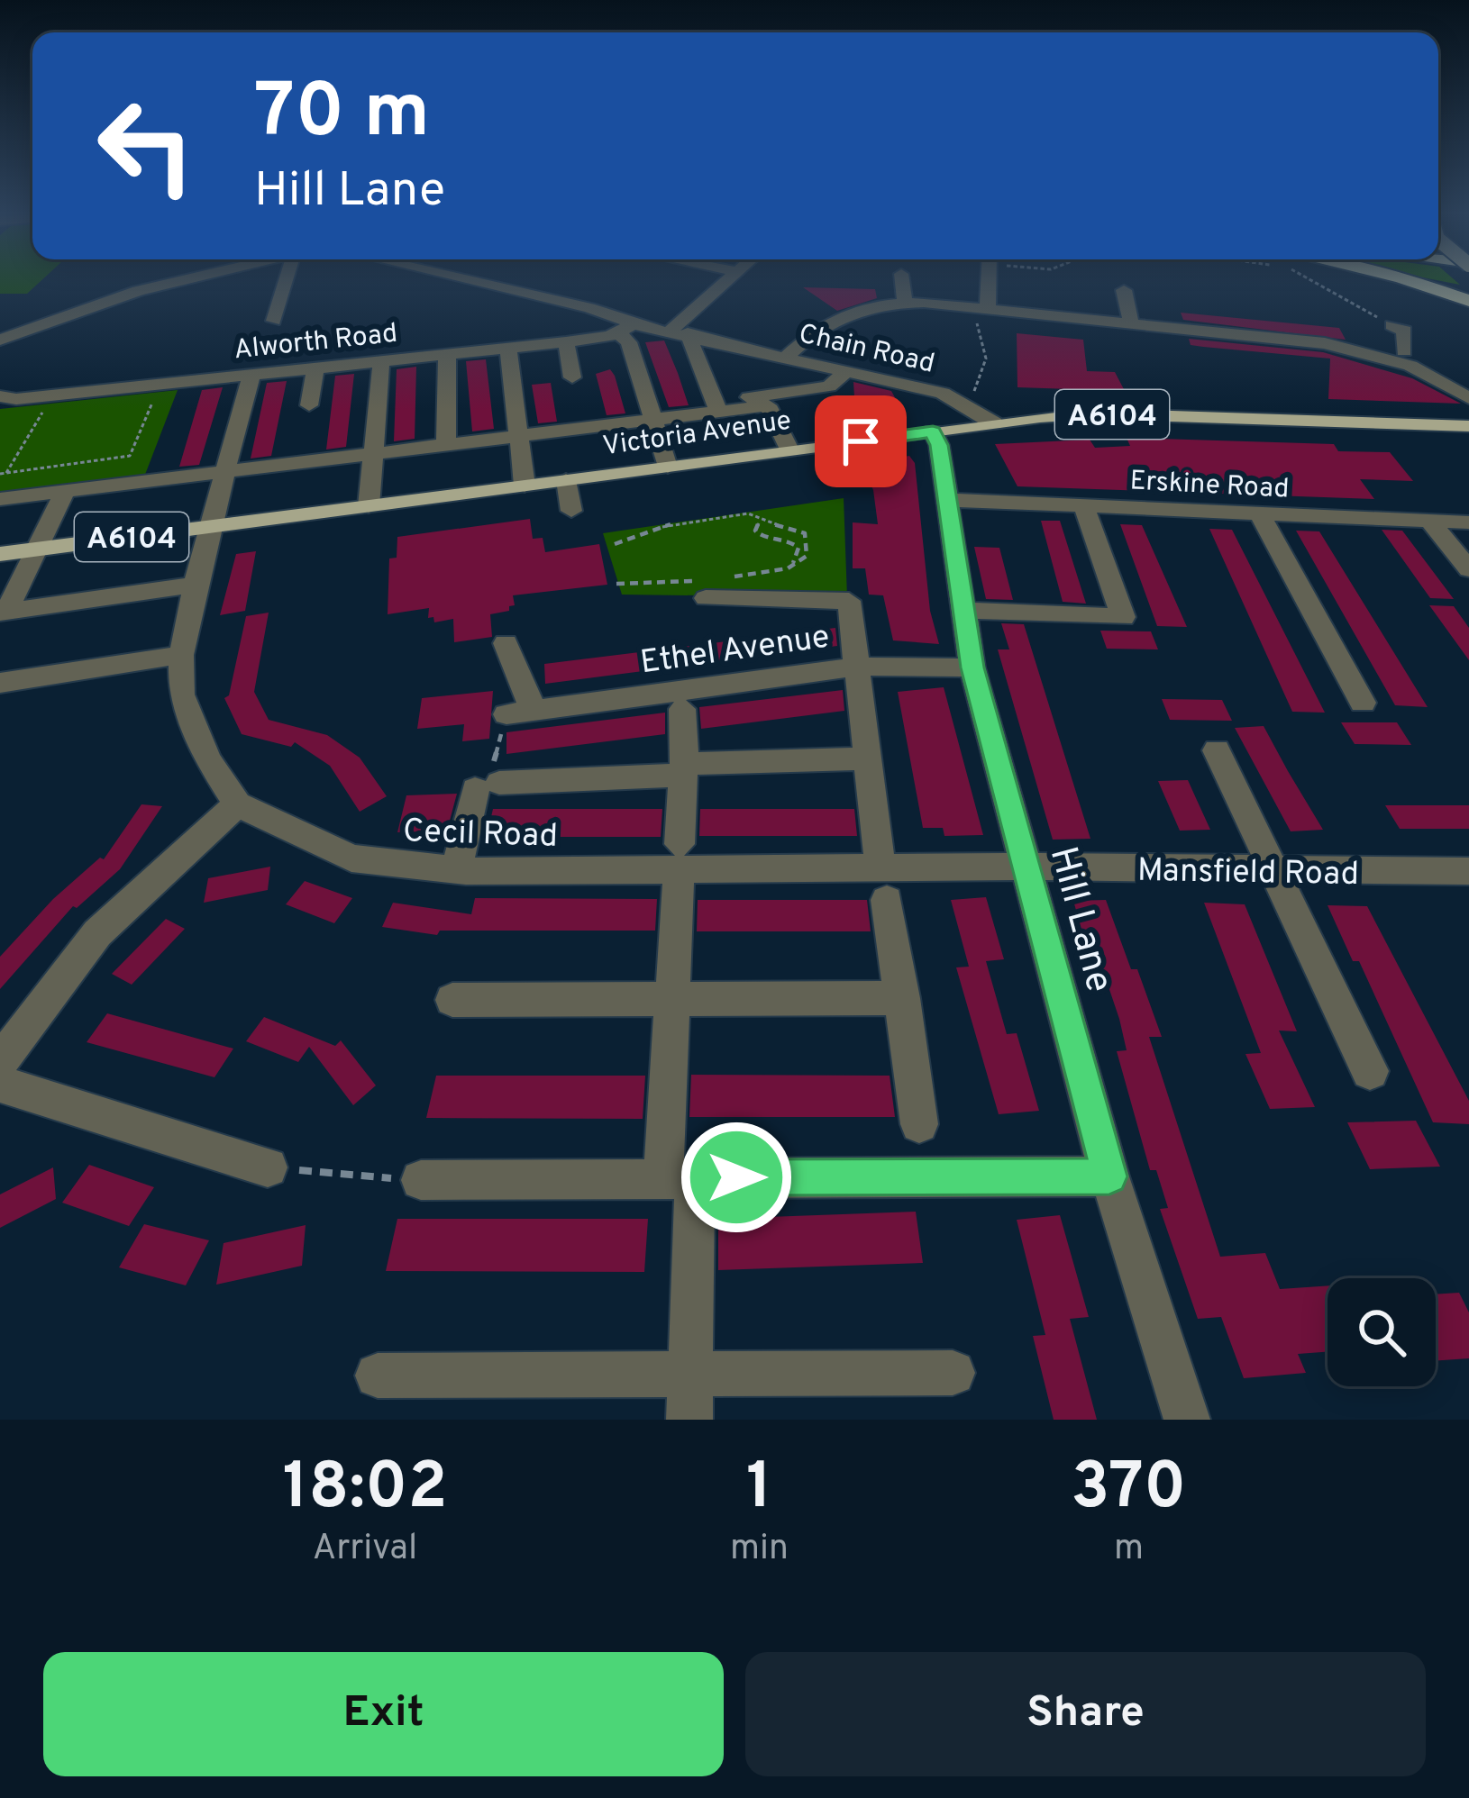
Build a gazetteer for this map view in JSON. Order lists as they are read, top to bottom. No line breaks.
{"streets":{"main road":["A6104","Victoria Avenue"],"street":["Alworth Road","Chain Road","Erskine Road","Ethel Avenue","Cecil Road","Mansfield Road","Hill Lane"]},"crossings":[["Alworth Road","Chain Road"],["Chain Road","Victoria Avenue"],["Victoria Avenue","Hill Lane"],["Erskine Road","Hill Lane"],["Ethel Avenue","Hill Lane"],["Cecil Road","Mansfield Road"],["Cecil Road","Hill Lane"],["Mansfield Road","Hill Lane"]],"page":{"turn":["70 m","Hill Lane"],"eta":["18:02","Arrival","1","min","370","m"],"buttons":["Exit","Share"]}}
